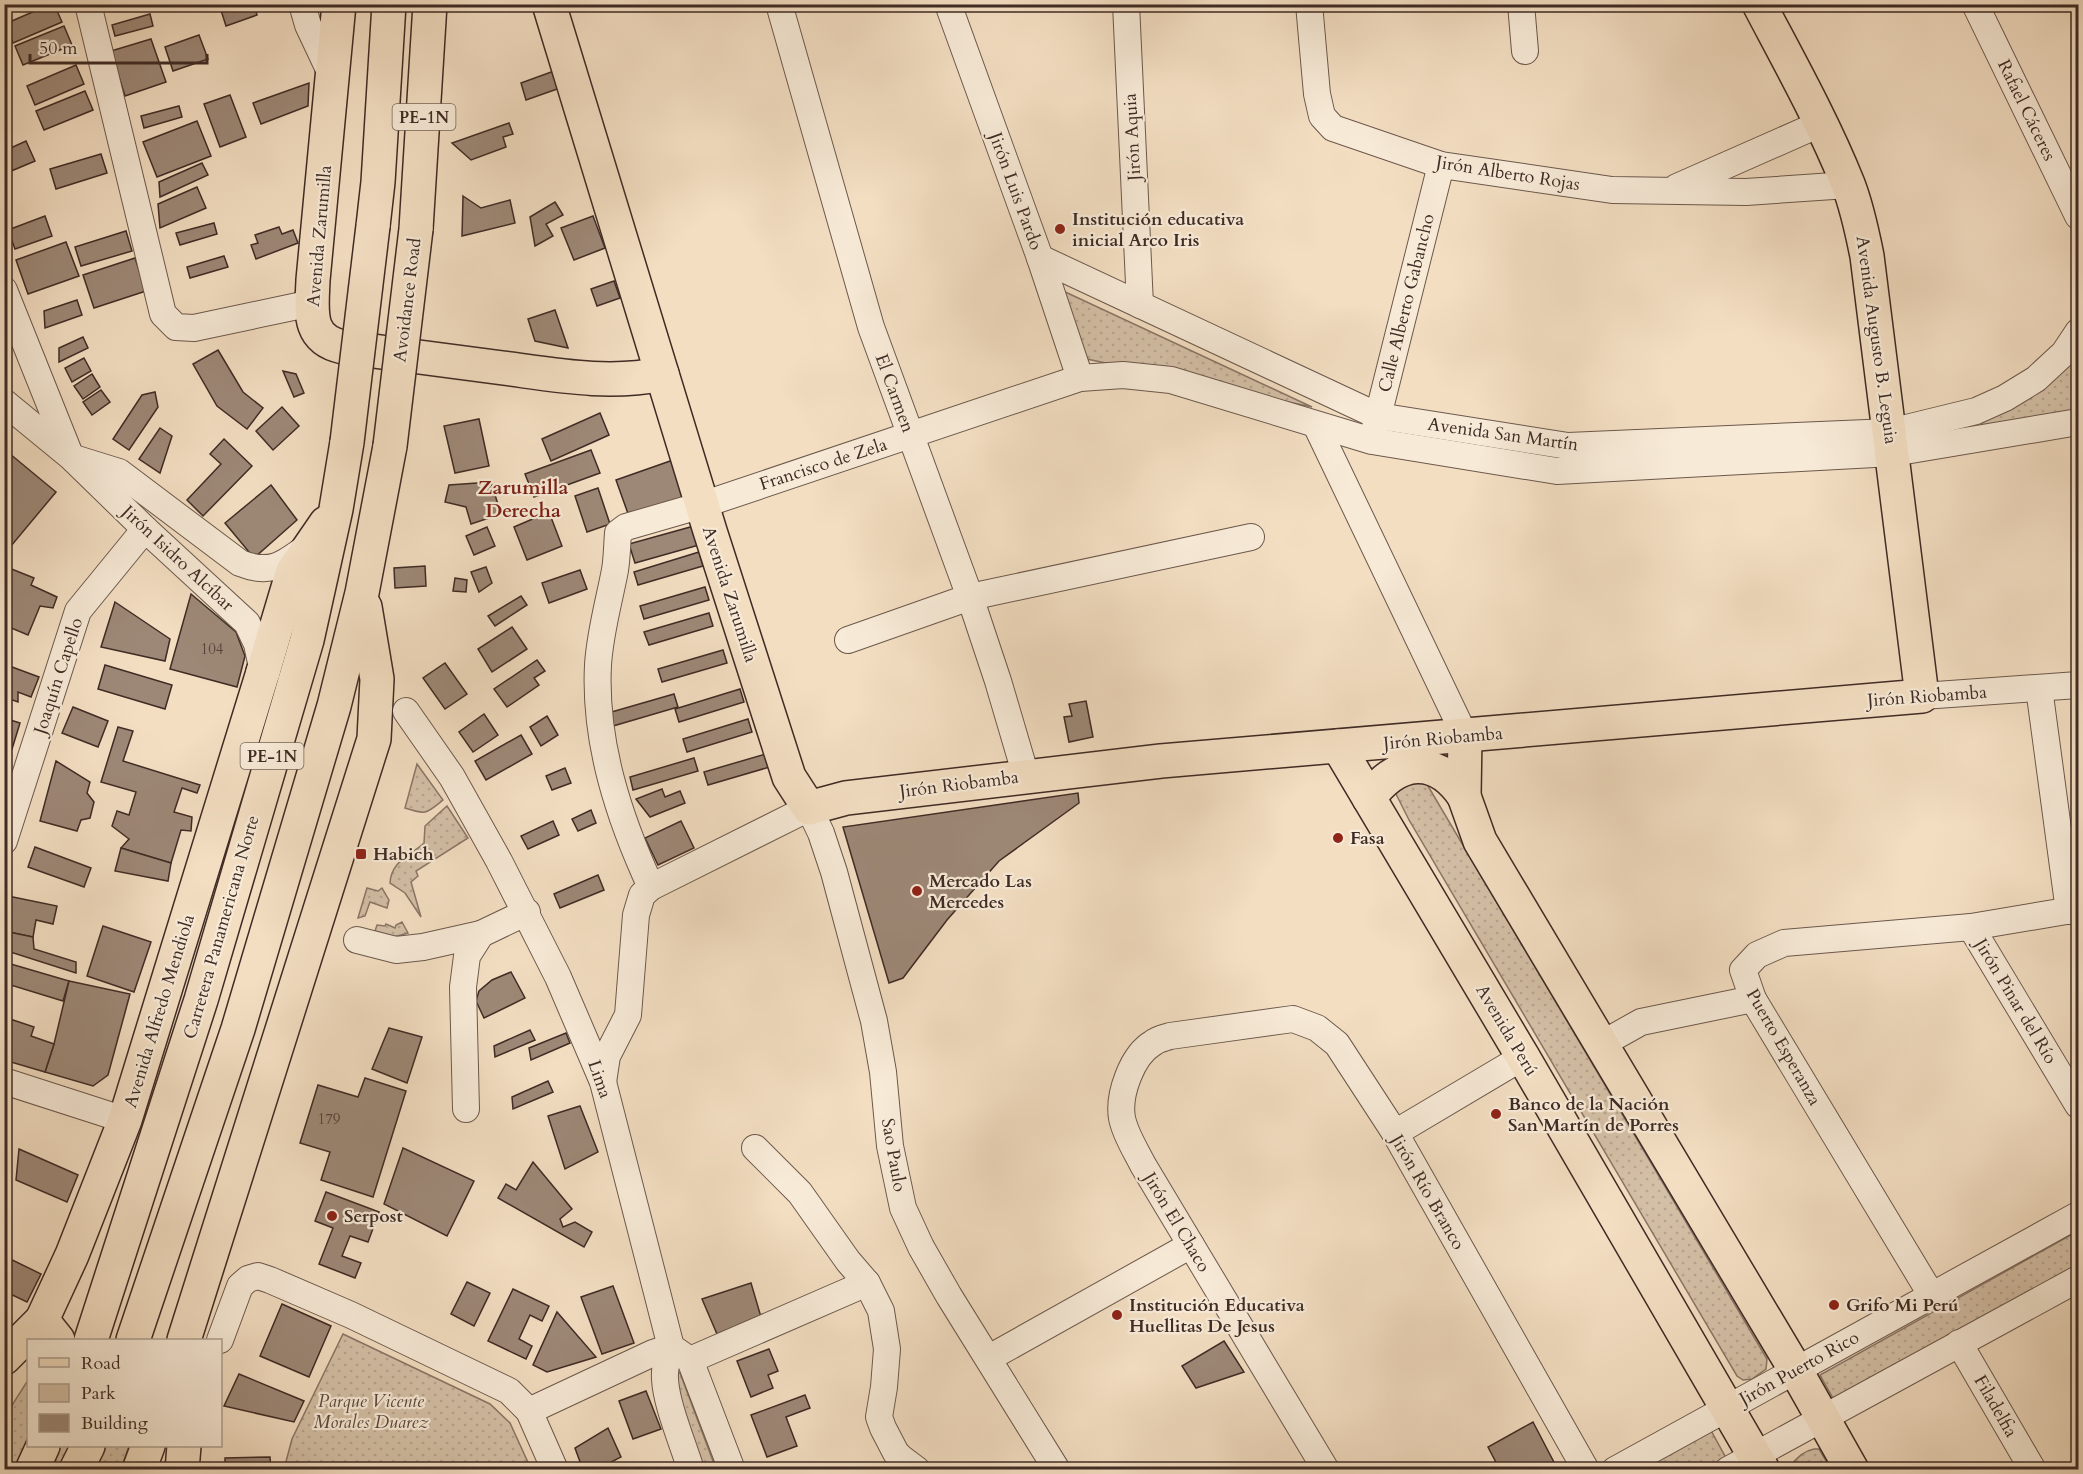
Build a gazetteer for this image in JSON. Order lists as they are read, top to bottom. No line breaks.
{"streets":{"main road":["PE-1N","Avenida Zarumilla","Avoidance Road","Avenida Augusto B. Leguia","Jirón Riobamba","Carretera Panamericana Norte","Avenida Alfredo Mendiola","Avenida Perú"],"street":["Rafael Cáceres","Jirón Aquia","Jirón Alberto Rojas","Jirón Luis Pardo","Calle Alberto Gabancho","El Carmen","Avenida San Martín","Francisco de Zela","Jirón Isidro Alcíbar","Joaquín Capello","Jirón Pinar del Río","Puerto Esperanza","Lima","Sao Paulo","Jirón Río Branco","Jirón El Chaco","Jirón Puerto Rico","Filadelfia"]},"crossings":[["PE-1N","Avoidance Road"],["PE-1N","Carretera Panamericana Norte"],["PE-1N","Avenida Alfredo Mendiola"],["Jirón Aquia","Avenida San Martín"],["Jirón Alberto Rojas","Calle Alberto Gabancho"],["Jirón Alberto Rojas","Avenida Augusto B. Leguia"],["Jirón Luis Pardo","Avenida San Martín"],["Jirón Luis Pardo","Francisco de Zela"],["Avenida Zarumilla","Francisco de Zela"],["Avenida Zarumilla","Jirón Riobamba"],["Avenida Zarumilla","Sao Paulo"],["Calle Alberto Gabancho","Avenida San Martín"],["Avenida Augusto B. Leguia","Avenida San Martín"],["Avenida Augusto B. Leguia","Jirón Riobamba"],["El Carmen","Francisco de Zela"],["El Carmen","Jirón Riobamba"],["Avenida San Martín","Francisco de Zela"],["Jirón Isidro Alcíbar","Joaquín Capello"],["Jirón Isidro Alcíbar","Avenida Alfredo Mendiola"],["Jirón Riobamba","Avenida Perú"],["Jirón Riobamba","Sao Paulo"],["Carretera Panamericana Norte","Avenida Alfredo Mendiola"],["Jirón Pinar del Río","Puerto Esperanza"],["Avenida Perú","Jirón Puerto Rico"],["Puerto Esperanza","Jirón Puerto Rico"],["Jirón Río Branco","Jirón El Chaco"]],"districts":["Zarumilla Derecha"],"parks":["Parque Vicente Morales Duarez"],"places":{"other":["Institución educativa inicial Arco Iris","Fasa","Mercado Las Mercedes","Banco de la Nación San Martín de Porres","Serpost","Grifo Mi Perú","Institución Educativa Huellitas De Jesus"],"transit":["Habich"]},"house_numbers":["104","179"],"legend":["Road","Park","Building"],"scale_bar":"50 m"}
